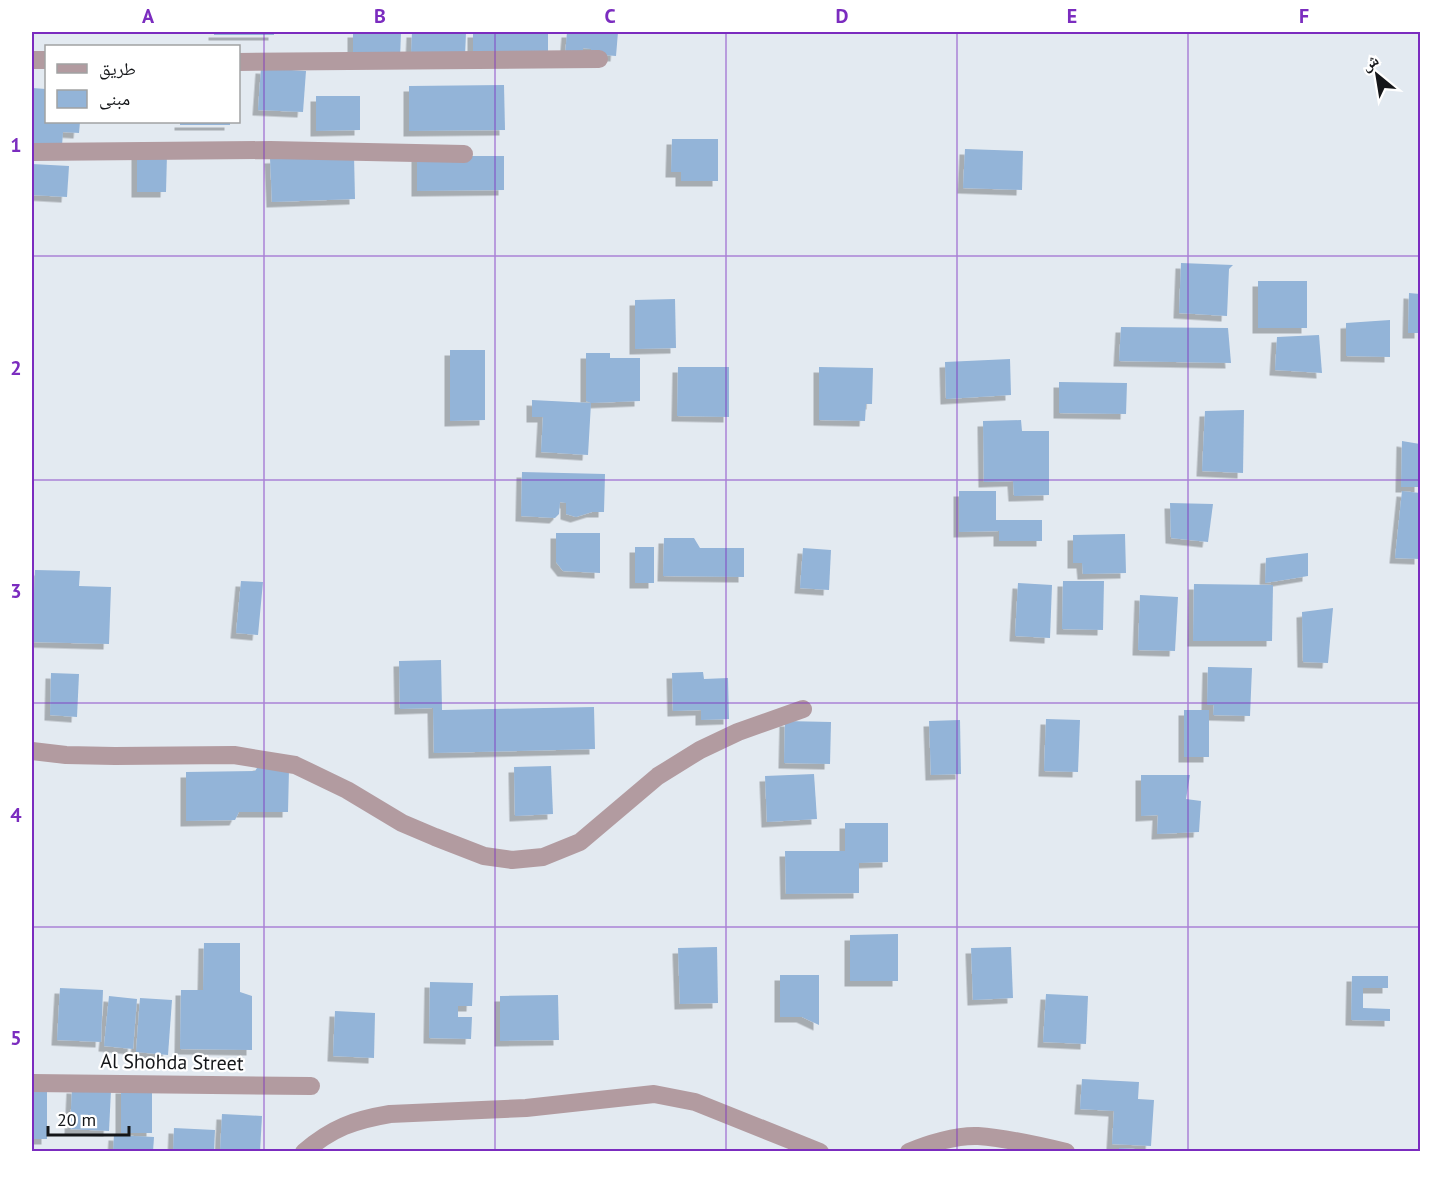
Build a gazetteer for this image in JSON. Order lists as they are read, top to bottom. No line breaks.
{"streets":{"street":["Al Shohda Street"]},"legend":["طريق","مبنى"],"scale_bar":"20 m","north":"top left","grid":{"columns":["A","B","C","D","E","F"],"rows":["1","2","3","4","5"]}}
